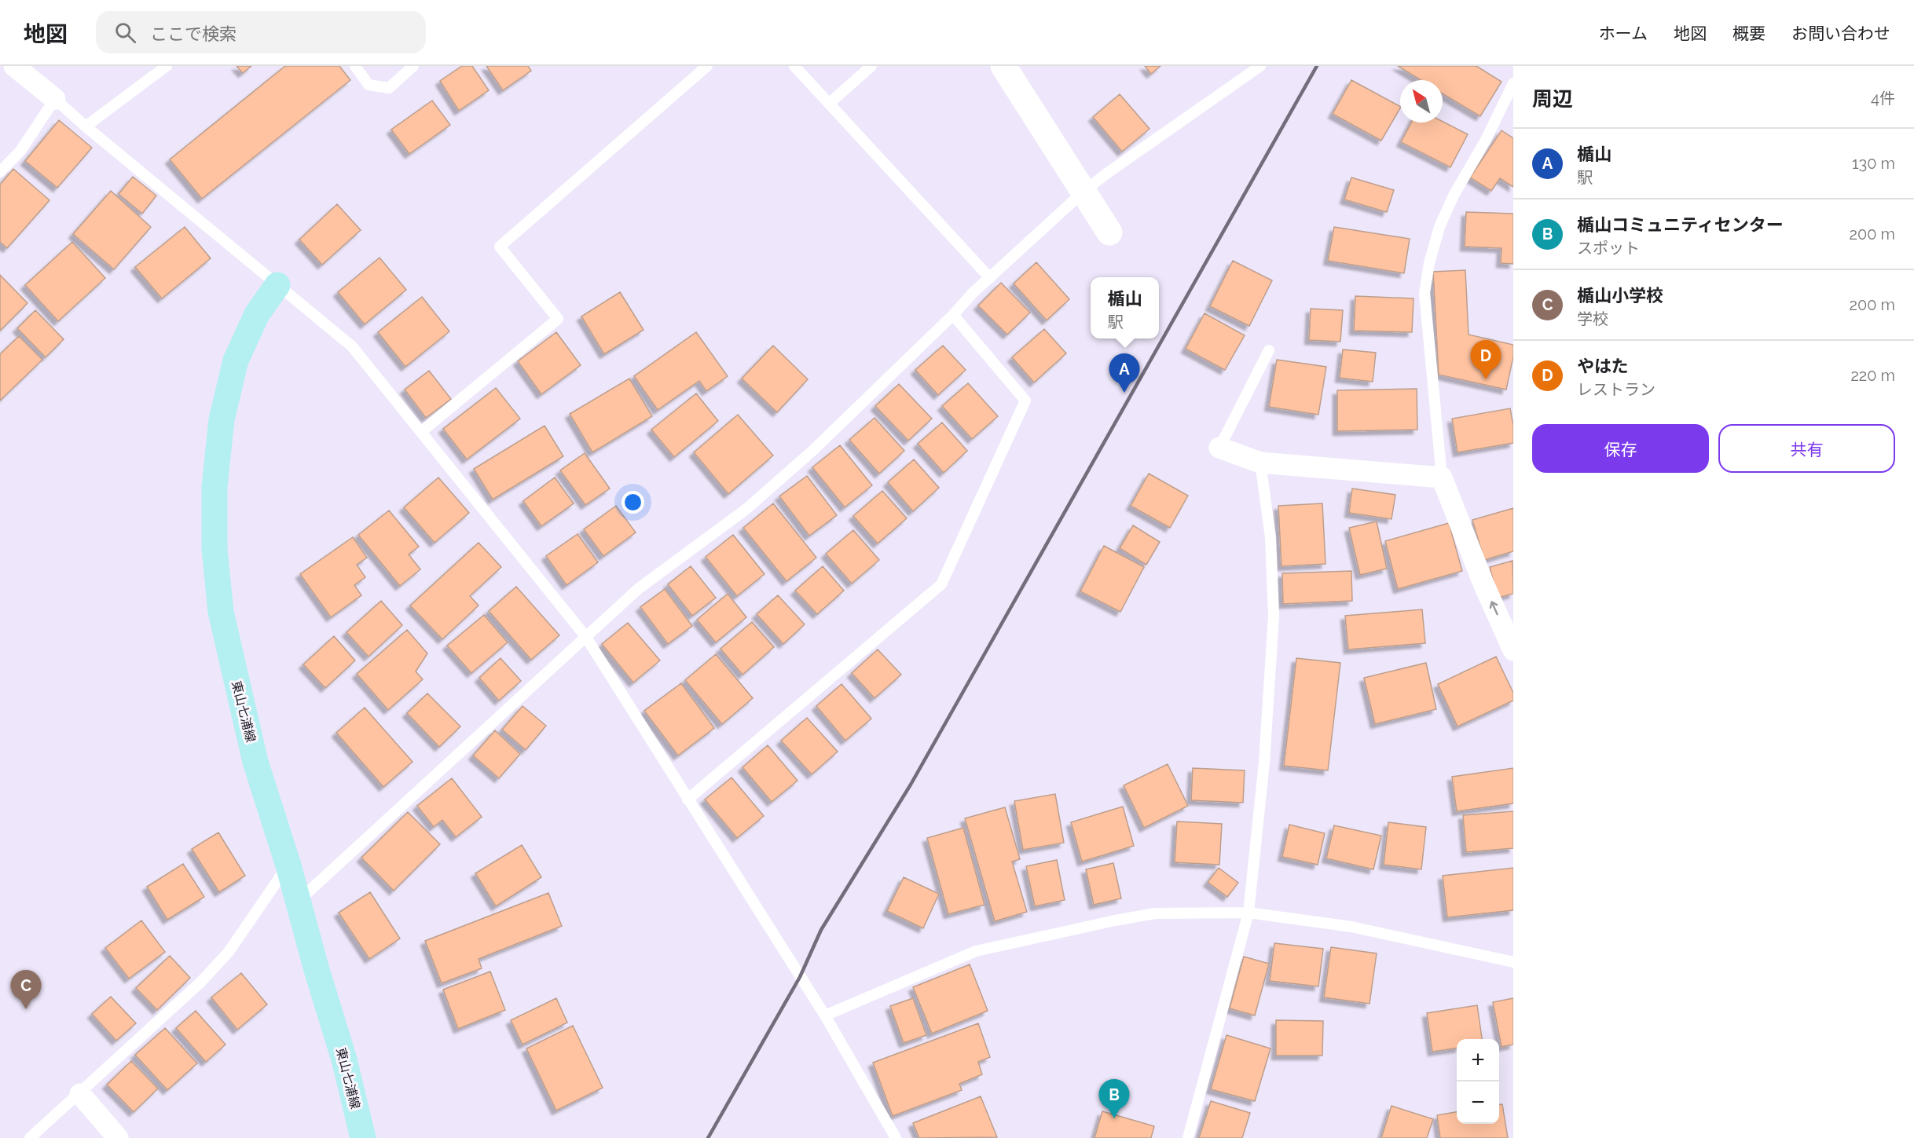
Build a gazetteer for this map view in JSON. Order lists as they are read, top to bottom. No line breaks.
{"streets":{"main road":["東山七浦線"]},"north":"top left","page":{"header":"地図","search":"ここで検索","nav":["ホーム","地図","概要","お問い合わせ"],"heading":["周辺","4件"],"list":[{"mark":"A","name":"楯山","note":"駅","value":"130 m"},{"mark":"B","name":"楯山コミュニティセンター","note":"スポット","value":"200 m"},{"mark":"C","name":"楯山小学校","note":"学校","value":"200 m"},{"mark":"D","name":"やはた","note":"レストラン","value":"220 m"}],"popup":["楯山","駅"],"pins":["D","A","C","B"],"buttons":["保存","共有"],"map_buttons":["+","−"]}}
